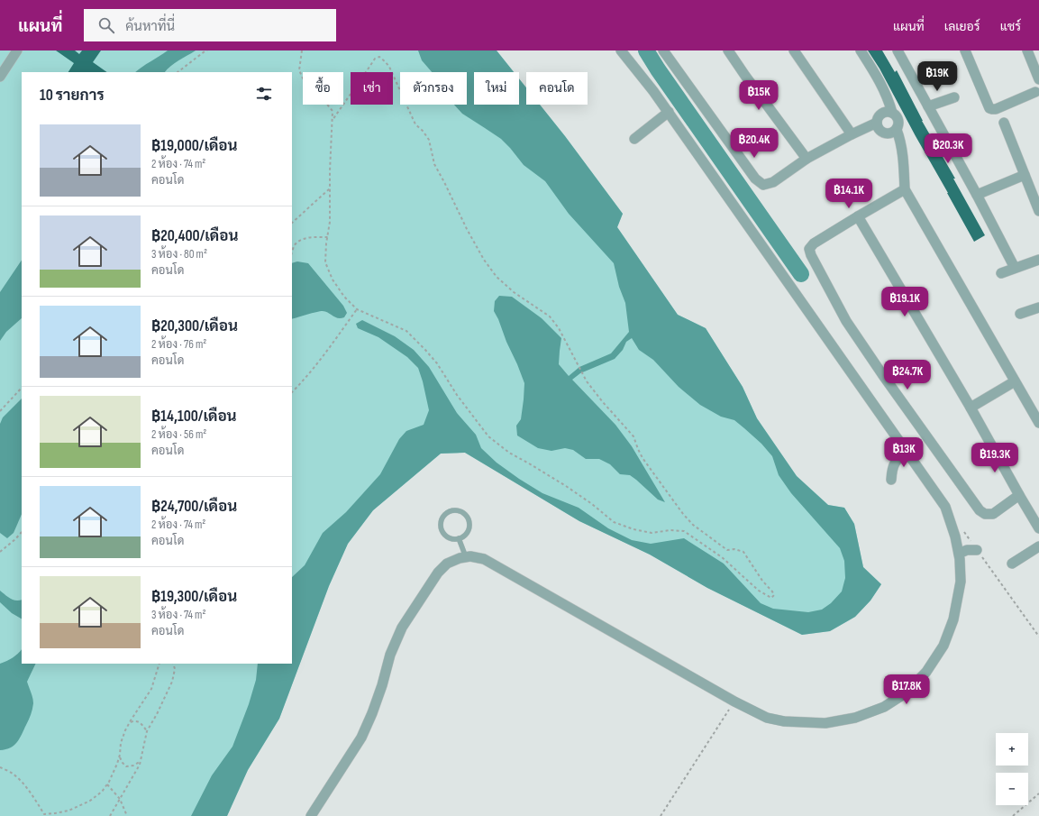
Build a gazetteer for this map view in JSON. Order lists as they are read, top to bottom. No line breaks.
{"page":{"header":"แผนที่","search":"ค้นหาที่นี่","nav":["แผนที่","เลเยอร์","แชร์"],"price":["฿19K","฿15K","฿20.4K","฿20.3K","฿14.1K","฿19.1K","฿24.7K","฿13K","฿19.3K","฿17.8K"],"chip":["ซื้อ","เช่า","ตัวกรอง","ใหม่","คอนโด"],"heading":"10 รายการ","list":[{"name":"฿19,000/เดือน","note":"2 ห้อง · 74 m² · คอนโด"},{"name":"฿20,400/เดือน","note":"3 ห้อง · 80 m² · คอนโด"},{"name":"฿20,300/เดือน","note":"2 ห้อง · 76 m² · คอนโด"},{"name":"฿14,100/เดือน","note":"2 ห้อง · 56 m² · คอนโด"},{"name":"฿24,700/เดือน","note":"2 ห้อง · 74 m² · คอนโด"},{"name":"฿19,300/เดือน","note":"3 ห้อง · 74 m² · คอนโด"}],"map_buttons":["+","−"]}}
